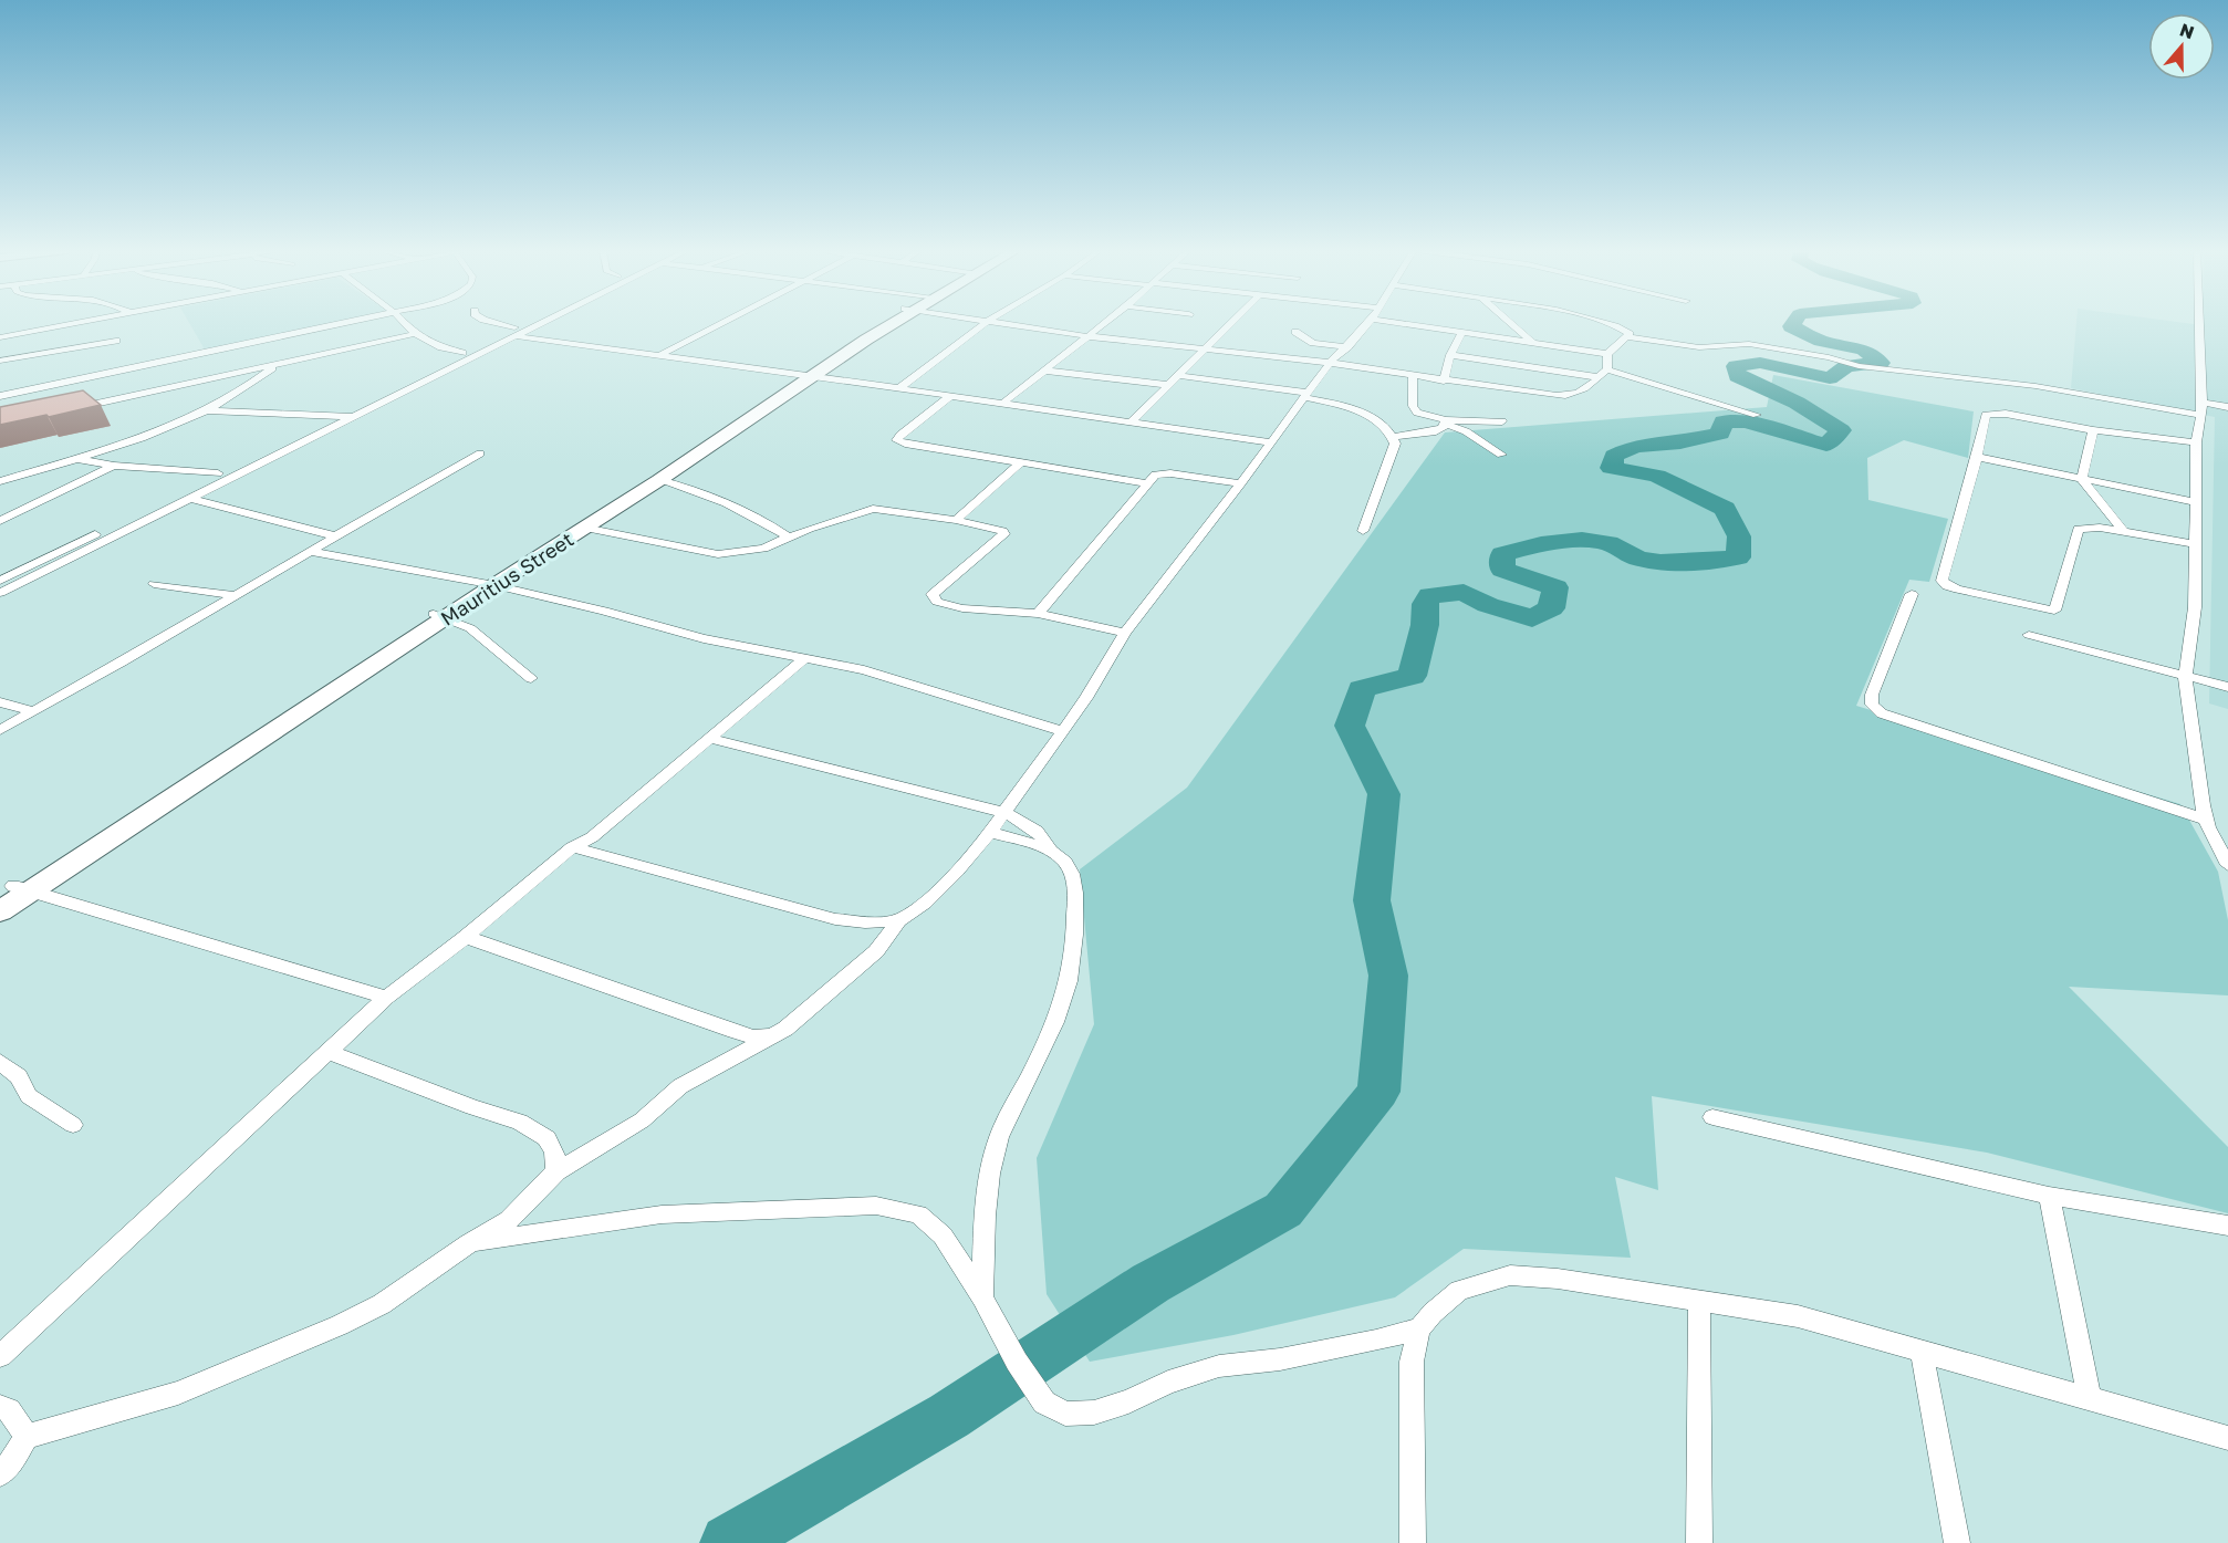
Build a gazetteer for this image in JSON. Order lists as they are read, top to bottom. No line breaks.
{"streets":{"main road":["Mauritius Street"]},"north":"top"}
